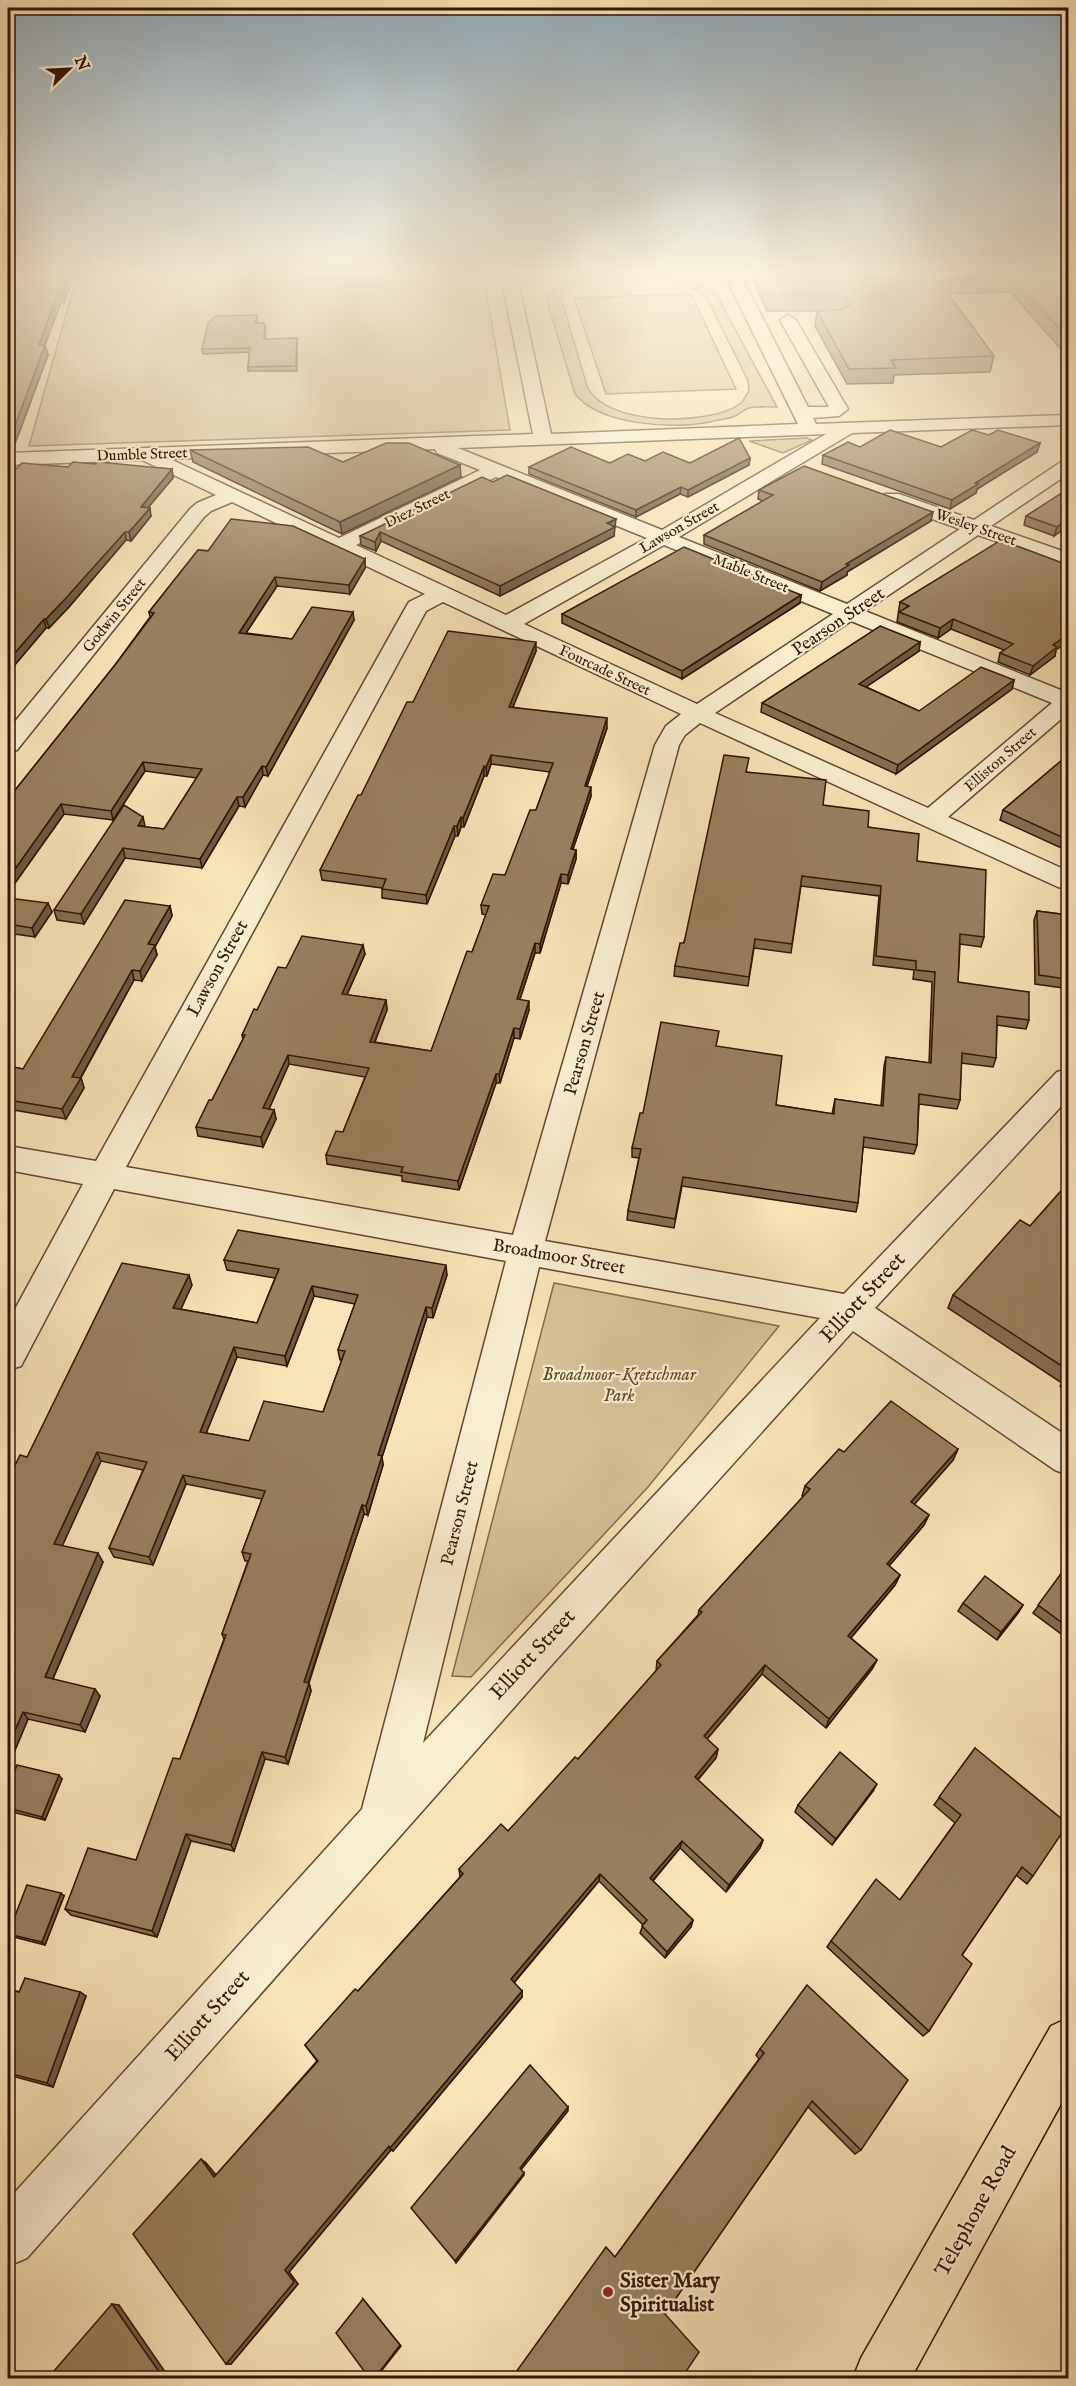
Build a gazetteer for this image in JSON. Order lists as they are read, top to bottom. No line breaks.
{"streets":{"main road":["Telephone Road"],"street":["Dumble Street","Diez Street","Lawson Street","Wesley Street","Mable Street","Godwin Street","Pearson Street","Fourcade Street","Elliston Street","Broadmoor Street","Elliott Street"]},"crossings":[["Dumble Street","Lawson Street"],["Dumble Street","Mable Street"],["Dumble Street","Fourcade Street"],["Diez Street","Mable Street"],["Diez Street","Fourcade Street"],["Lawson Street","Mable Street"],["Lawson Street","Fourcade Street"],["Lawson Street","Broadmoor Street"],["Wesley Street","Pearson Street"],["Mable Street","Pearson Street"],["Mable Street","Elliston Street"],["Godwin Street","Fourcade Street"],["Pearson Street","Fourcade Street"],["Pearson Street","Broadmoor Street"],["Pearson Street","Elliott Street"],["Fourcade Street","Elliston Street"],["Broadmoor Street","Elliott Street"]],"parks":["Broadmoor-Kretschmar Park"],"places":["Sister Mary Spiritualist"],"north":"top right"}
